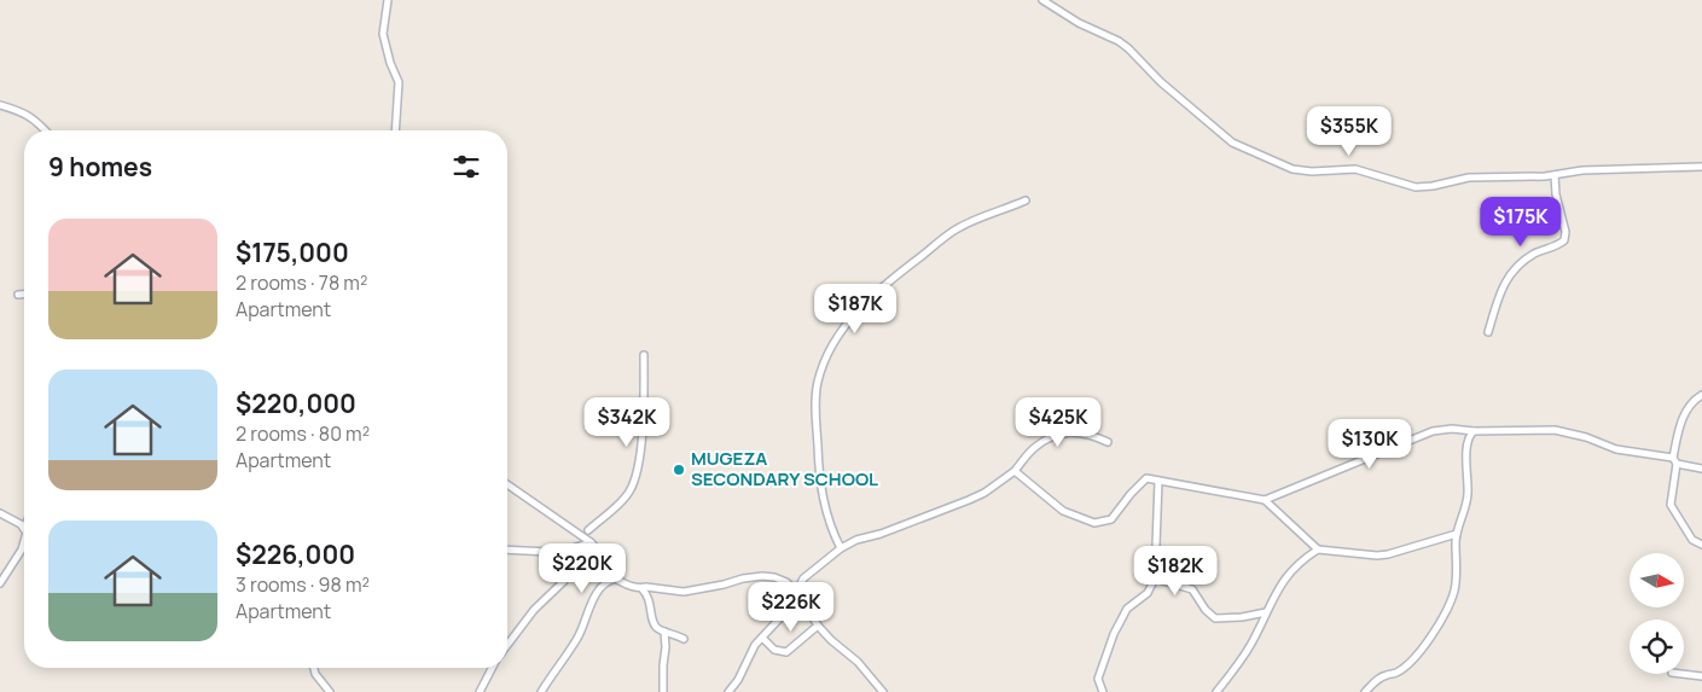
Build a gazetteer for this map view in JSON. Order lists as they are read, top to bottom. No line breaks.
{"places":["MUGEZA SECONDARY SCHOOL"],"north":"right","page":{"price":["$355K","$175K","$187K","$342K","$425K","$130K","$220K","$182K","$226K"],"heading":"9 homes","list":[{"name":"$175,000","note":"2 rooms · 78 m² · Apartment"},{"name":"$220,000","note":"2 rooms · 80 m² · Apartment"},{"name":"$226,000","note":"3 rooms · 98 m² · Apartment"}]}}
